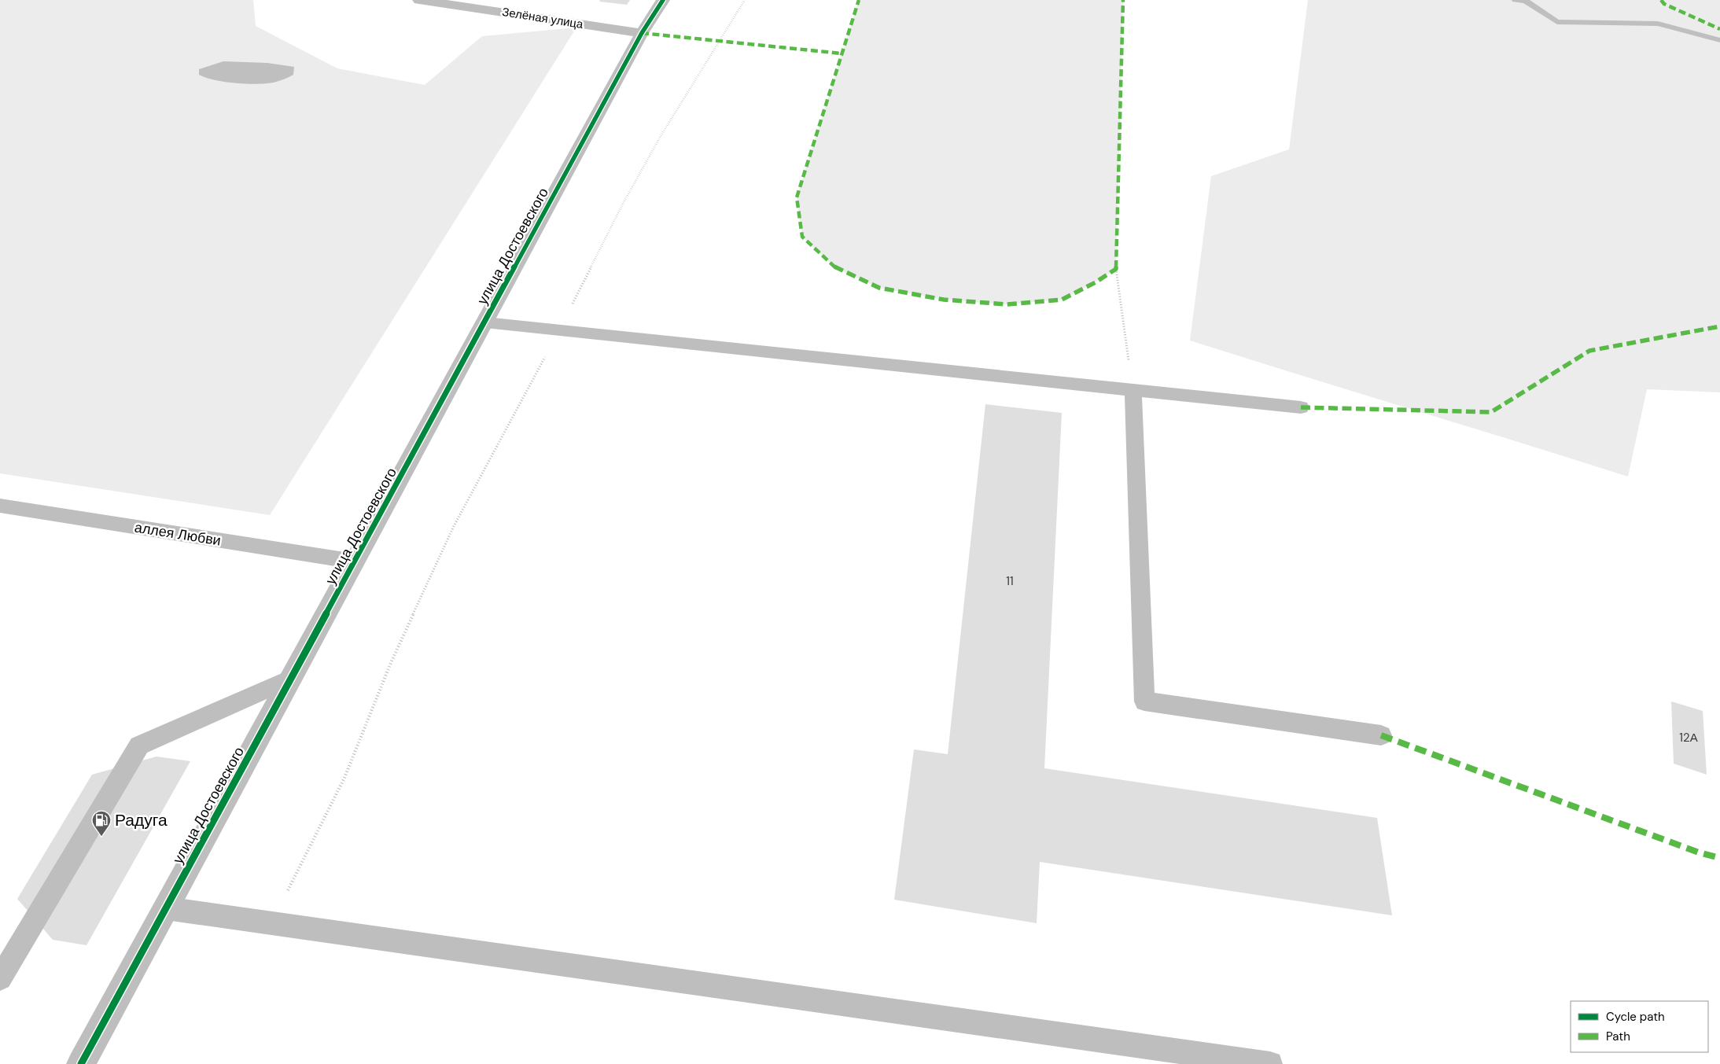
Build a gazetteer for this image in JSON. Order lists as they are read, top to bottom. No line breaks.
{"streets":{"street":["Зелёная улица","улица Достоевского"],"lane":["аллея Любви"]},"crossings":[["Зелёная улица","улица Достоевского"],["улица Достоевского","аллея Любви"]],"places":{"fuel station":["Радуга"]},"house_numbers":["11","12А"],"legend":["Cycle path","Path"]}
